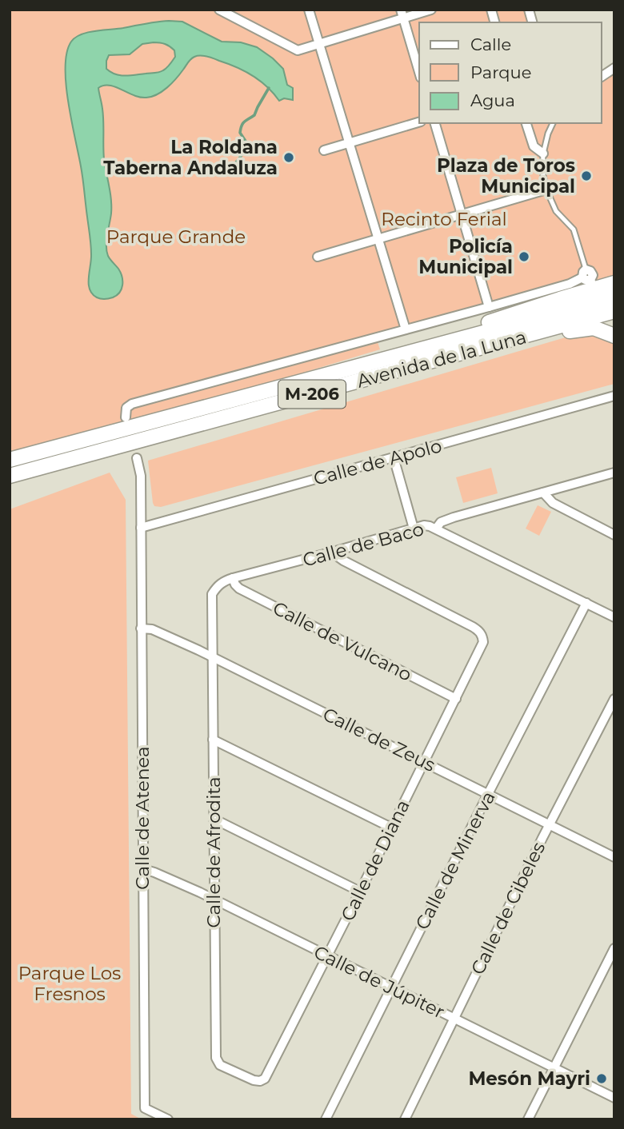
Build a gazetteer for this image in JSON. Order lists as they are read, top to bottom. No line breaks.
{"streets":{"main road":["Avenida de la Luna","M-206"],"street":["Calle de Apolo","Calle de Baco","Calle de Vulcano","Calle de Zeus","Calle de Atenea","Calle de Afrodita","Calle de Diana","Calle de Minerva","Calle de Cibeles","Calle de Júpiter"]},"crossings":[["Calle de Apolo","Calle de Atenea"],["Calle de Baco","Calle de Vulcano"],["Calle de Baco","Calle de Afrodita"],["Calle de Baco","Calle de Diana"],["Calle de Vulcano","Calle de Diana"],["Calle de Zeus","Calle de Atenea"],["Calle de Zeus","Calle de Afrodita"],["Calle de Zeus","Calle de Diana"],["Calle de Zeus","Calle de Minerva"],["Calle de Zeus","Calle de Cibeles"],["Calle de Atenea","Calle de Júpiter"],["Calle de Afrodita","Calle de Diana"],["Calle de Afrodita","Calle de Júpiter"],["Calle de Diana","Calle de Júpiter"],["Calle de Minerva","Calle de Júpiter"],["Calle de Cibeles","Calle de Júpiter"]],"parks":["Recinto Ferial","Parque Grande","Parque Los Fresnos"],"places":["La Roldana Taberna Andaluza","Plaza de Toros Municipal","Policía Municipal","Mesón Mayri"],"legend":["Calle","Parque","Agua"]}
